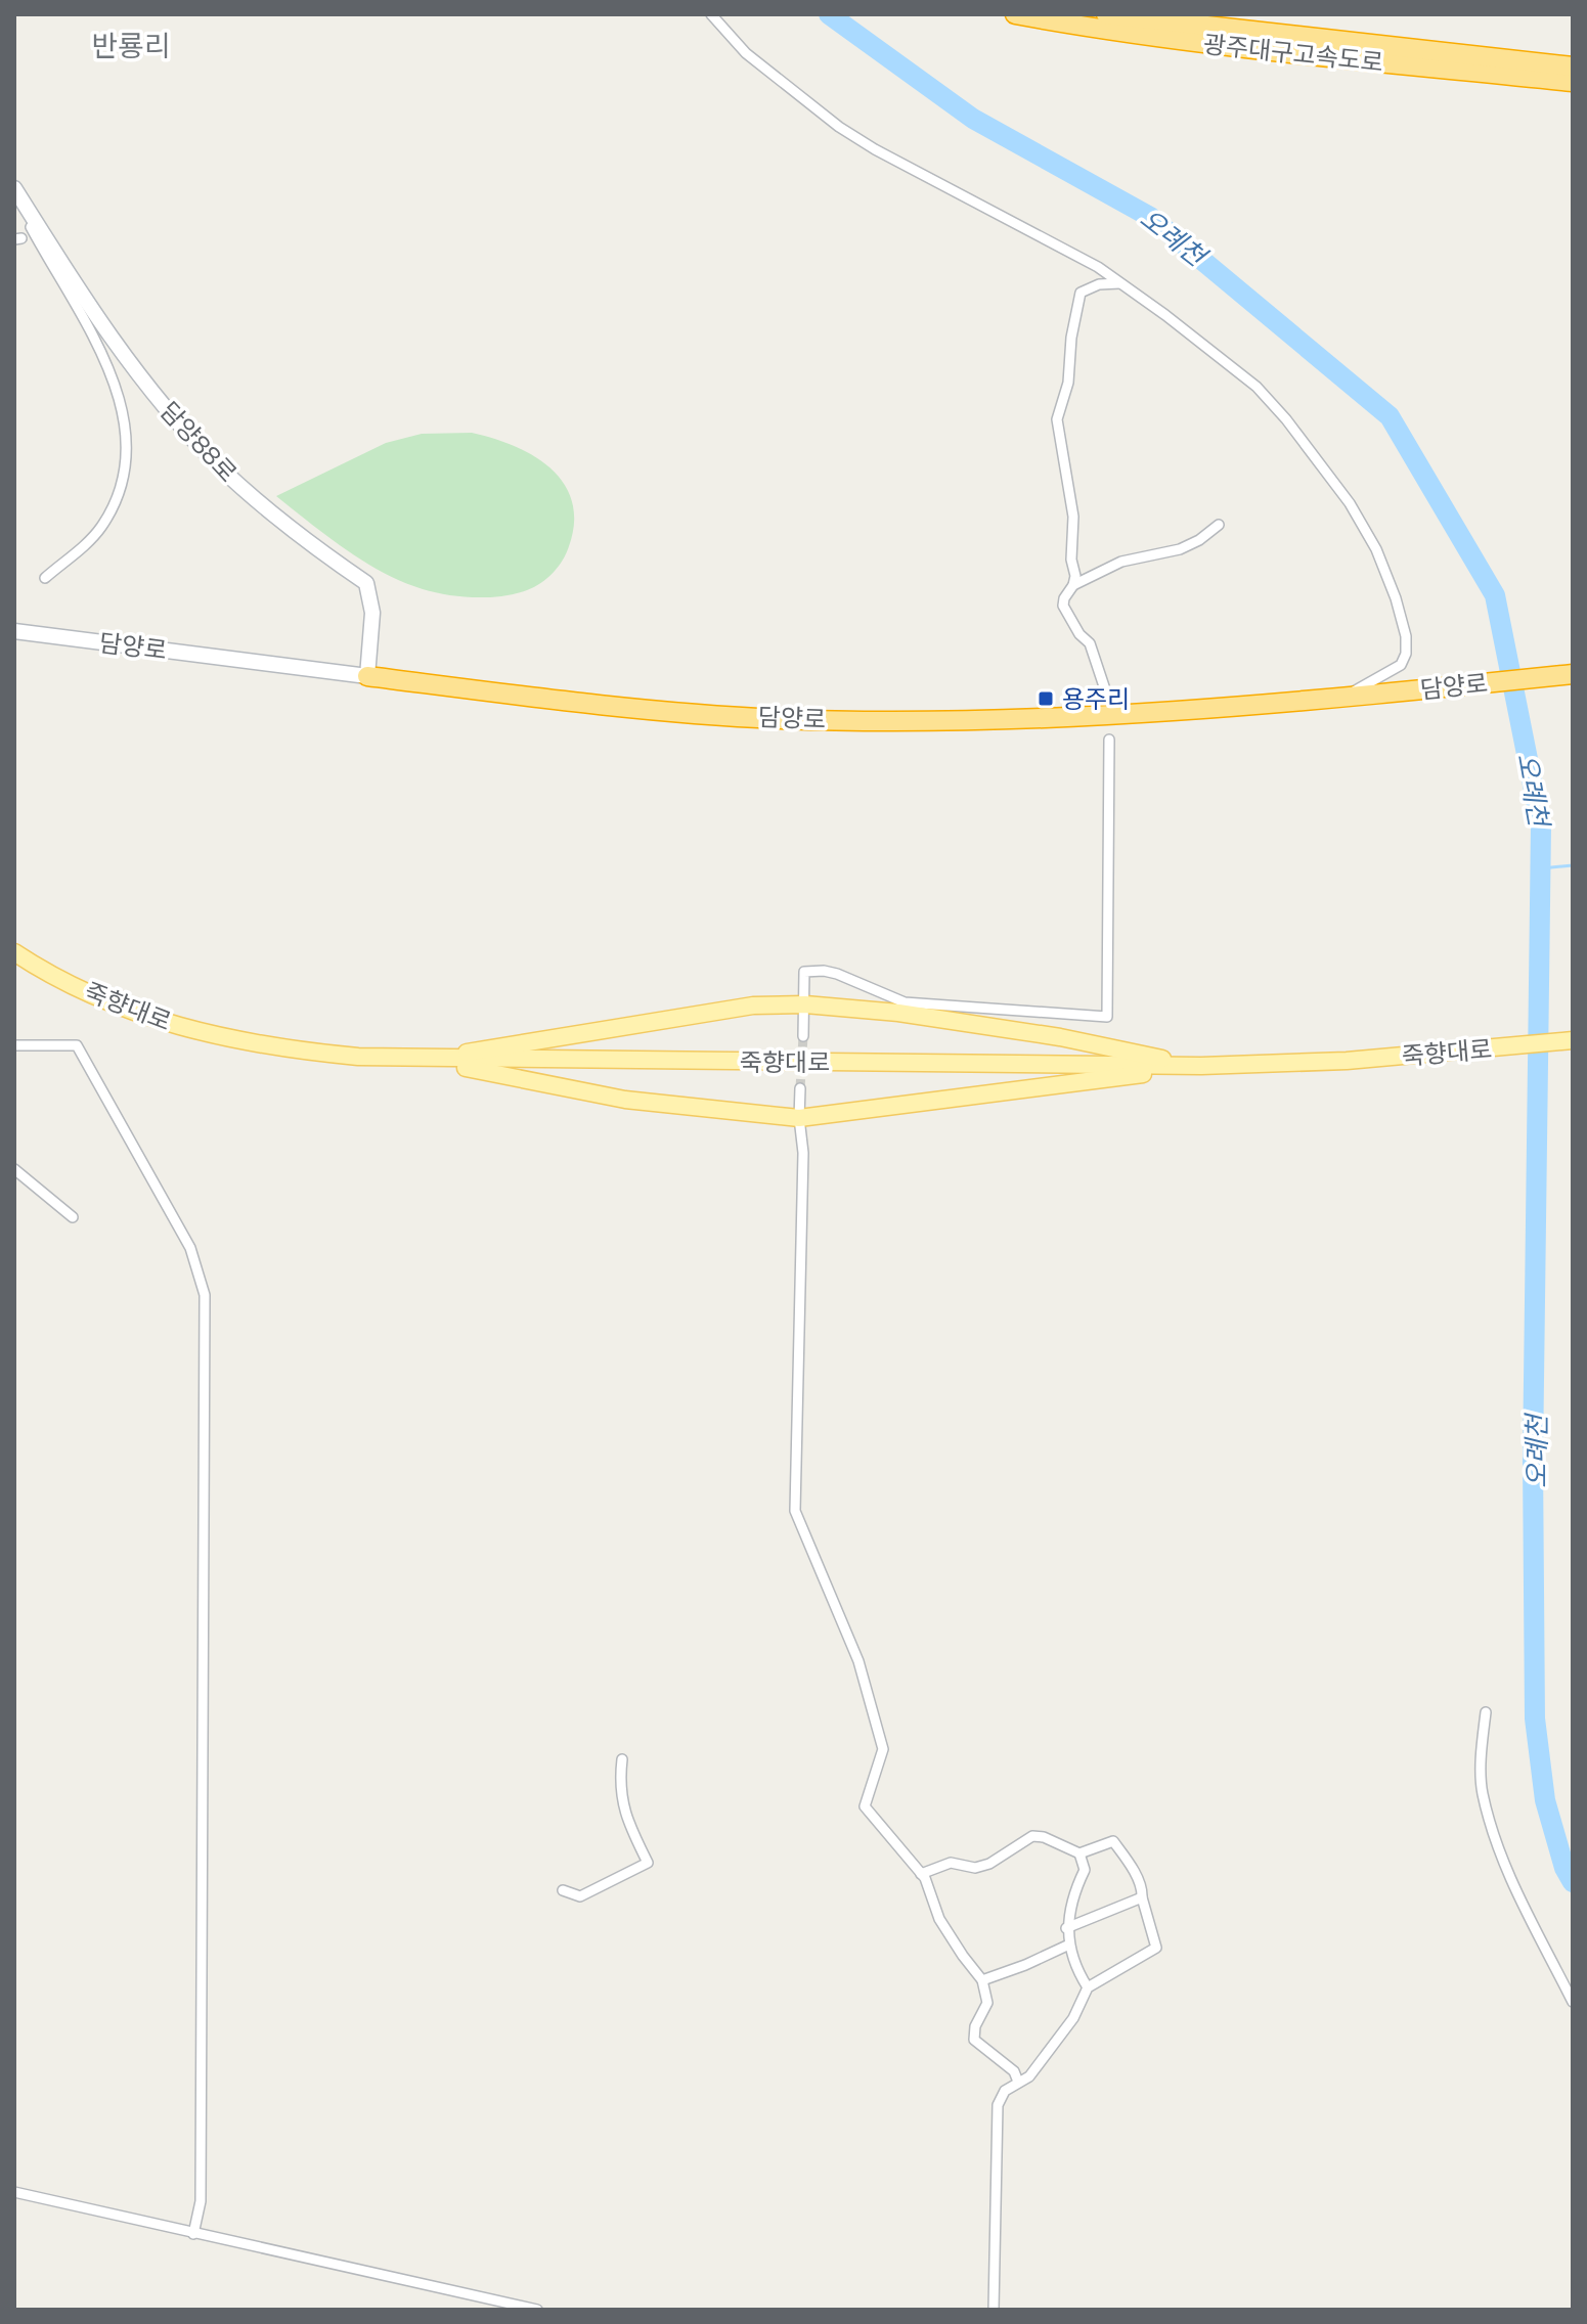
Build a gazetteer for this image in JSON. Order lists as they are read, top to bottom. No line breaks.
{"streets":{"highway":["광주대구고속도로","담양로"],"main road":["담양88로","죽향대로"]},"crossings":[["담양88로","담양로"]],"districts":["반룡리"],"water":["오례천"],"places":{"transit":["용주리"]}}
